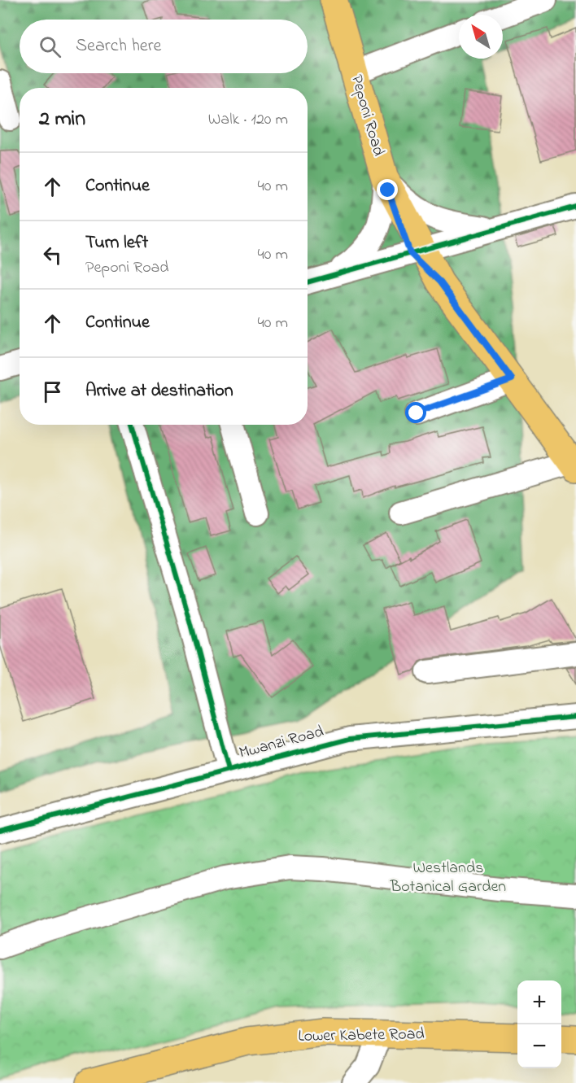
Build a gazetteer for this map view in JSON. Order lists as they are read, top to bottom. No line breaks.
{"streets":{"main road":["Peponi Road","Lower Kabete Road"],"street":["Mwanzi Road"]},"parks":["Westlands Botanical Garden"],"north":"top left","page":{"search":"Search here","heading":["2 min","Walk · 120 m"],"list":[["Continue","40 m"],["Turn left","Peponi Road","40 m"],["Continue","40 m"],"Arrive at destination"],"map_buttons":["+","−"]}}
